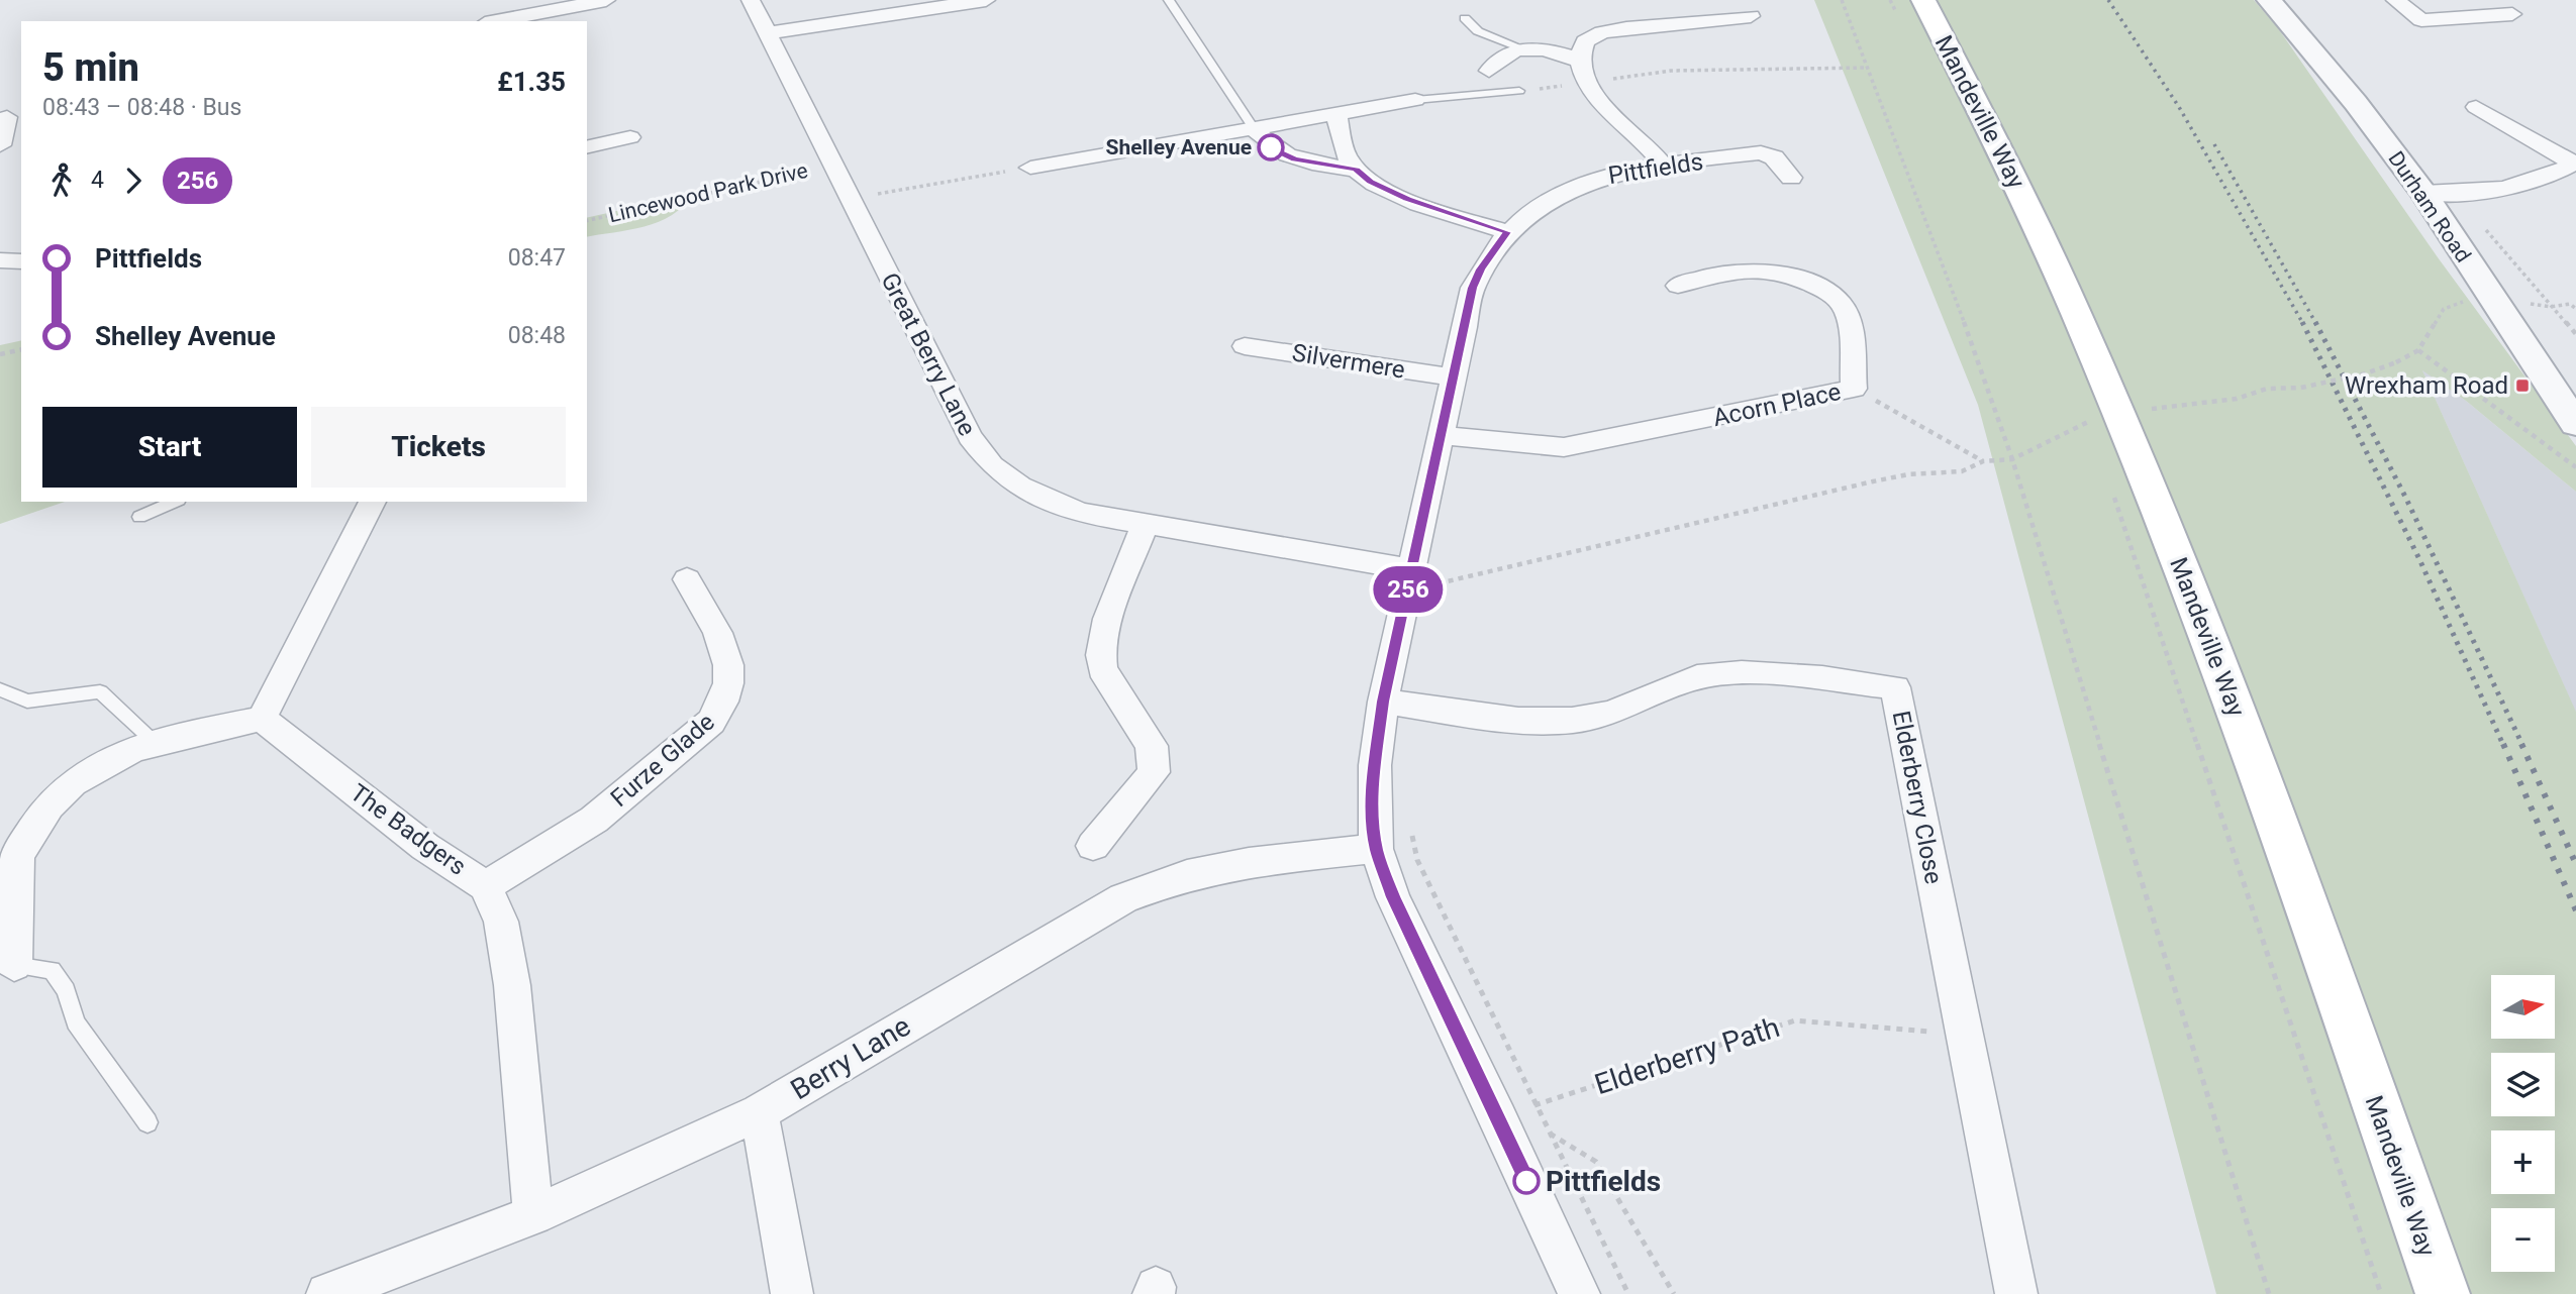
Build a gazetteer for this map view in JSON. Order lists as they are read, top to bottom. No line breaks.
{"streets":{"main road":["Mandeville Way"],"street":["Pittfields","Durham Road","Great Berry Lane","Silvermere","Acorn Place","Furze Glade","Elderberry Close","The Badgers","Berry Lane"],"path":["Lincewood Park Drive","Elderberry Path"]},"crossings":[["Pittfields","Great Berry Lane"],["Pittfields","Silvermere"],["Pittfields","Acorn Place"],["Pittfields","Elderberry Close"],["Pittfields","Elderberry Path"],["Pittfields","Berry Lane"],["Lincewood Park Drive","Great Berry Lane"],["Furze Glade","The Badgers"],["Elderberry Close","Elderberry Path"],["The Badgers","Berry Lane"]],"places":{"other":["Shelley Avenue","Pittfields"],"transit":["Wrexham Road"]},"lines":["bus line 256"],"north":"right","page":{"on_map":"256","heading":["5 min","08:43 – 08:48 · Bus","£1.35"],"legs":["4","256"],"list":[{"name":"Pittfields","value":"08:47"},{"name":"Shelley Avenue","value":"08:48"}],"buttons":["Start","Tickets"],"map_buttons":["+","−"]}}
